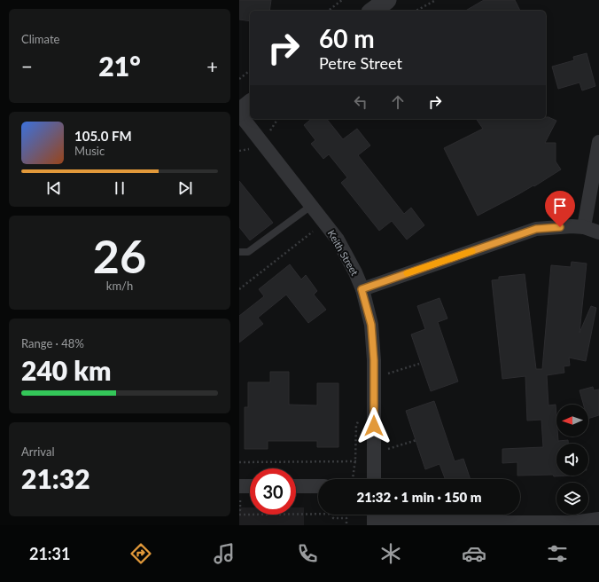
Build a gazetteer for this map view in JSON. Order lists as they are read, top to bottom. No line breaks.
{"streets":{"street":["Keith Street"]},"north":"left","page":{"tile":["Climate",["26","km/h"],["Range · 48%","240 km"],["Arrival","21:32"]],"turn":["60 m","Petre Street"],"heat":["−","21°","+"],"song":["105.0 FM","Music"],"limit":"30","trip":"21:32 · 1 min · 150 m","tabs":"21:31"}}
